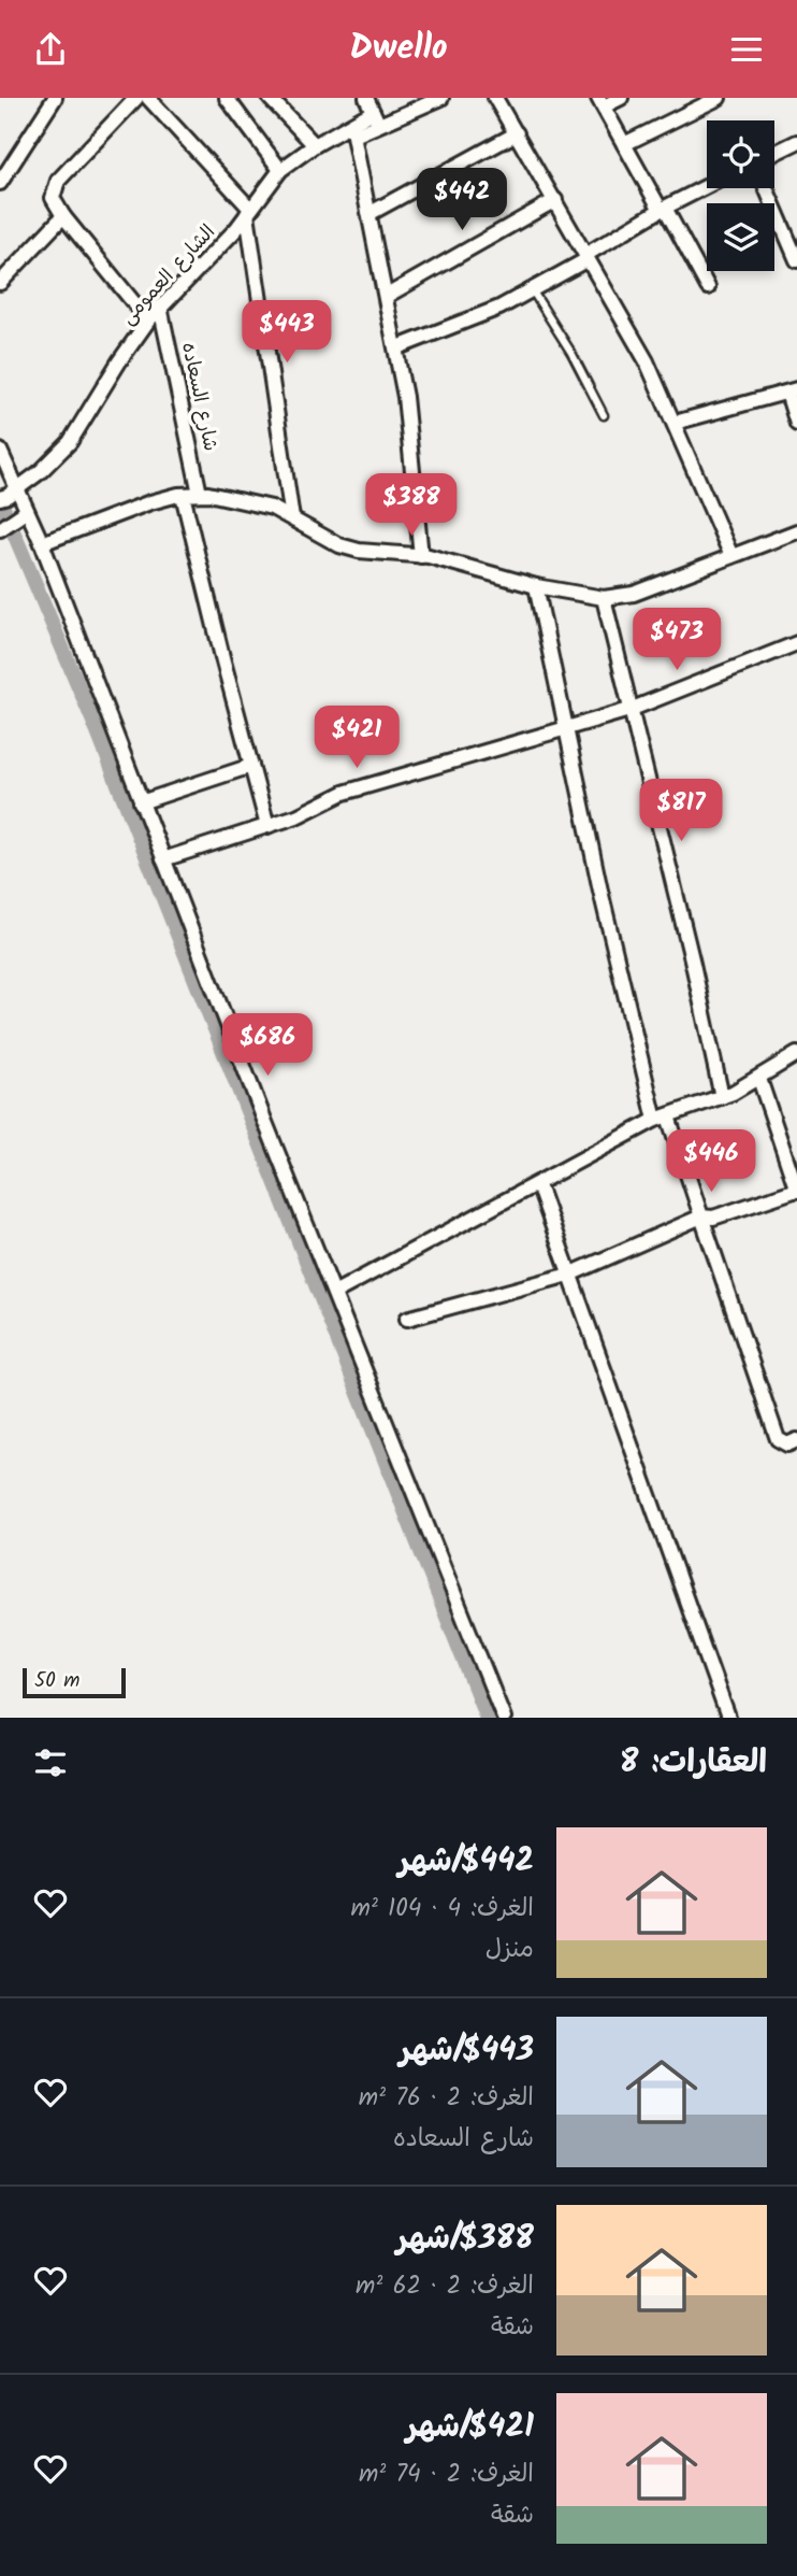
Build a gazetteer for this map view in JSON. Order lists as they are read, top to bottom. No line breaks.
{"streets":{"street":["الشارع العمومى","شارع السعاده"]},"crossings":[["الشارع العمومى","شارع السعاده"]],"scale_bar":"50 m","page":{"header":"Dwello","price":["$442","$443","$388","$473","$421","$817","$686","$446"],"scale":"50 m","heading":"العقارات: 8","list":[{"name":"$442/شهر","note":"الغرف: 4 · 104 m² · منزل"},{"name":"$443/شهر","note":"الغرف: 2 · 76 m² · شارع السعاده"},{"name":"$388/شهر","note":"الغرف: 2 · 62 m² · شقة"},{"name":"$421/شهر","note":"الغرف: 2 · 74 m² · شقة"}]}}
